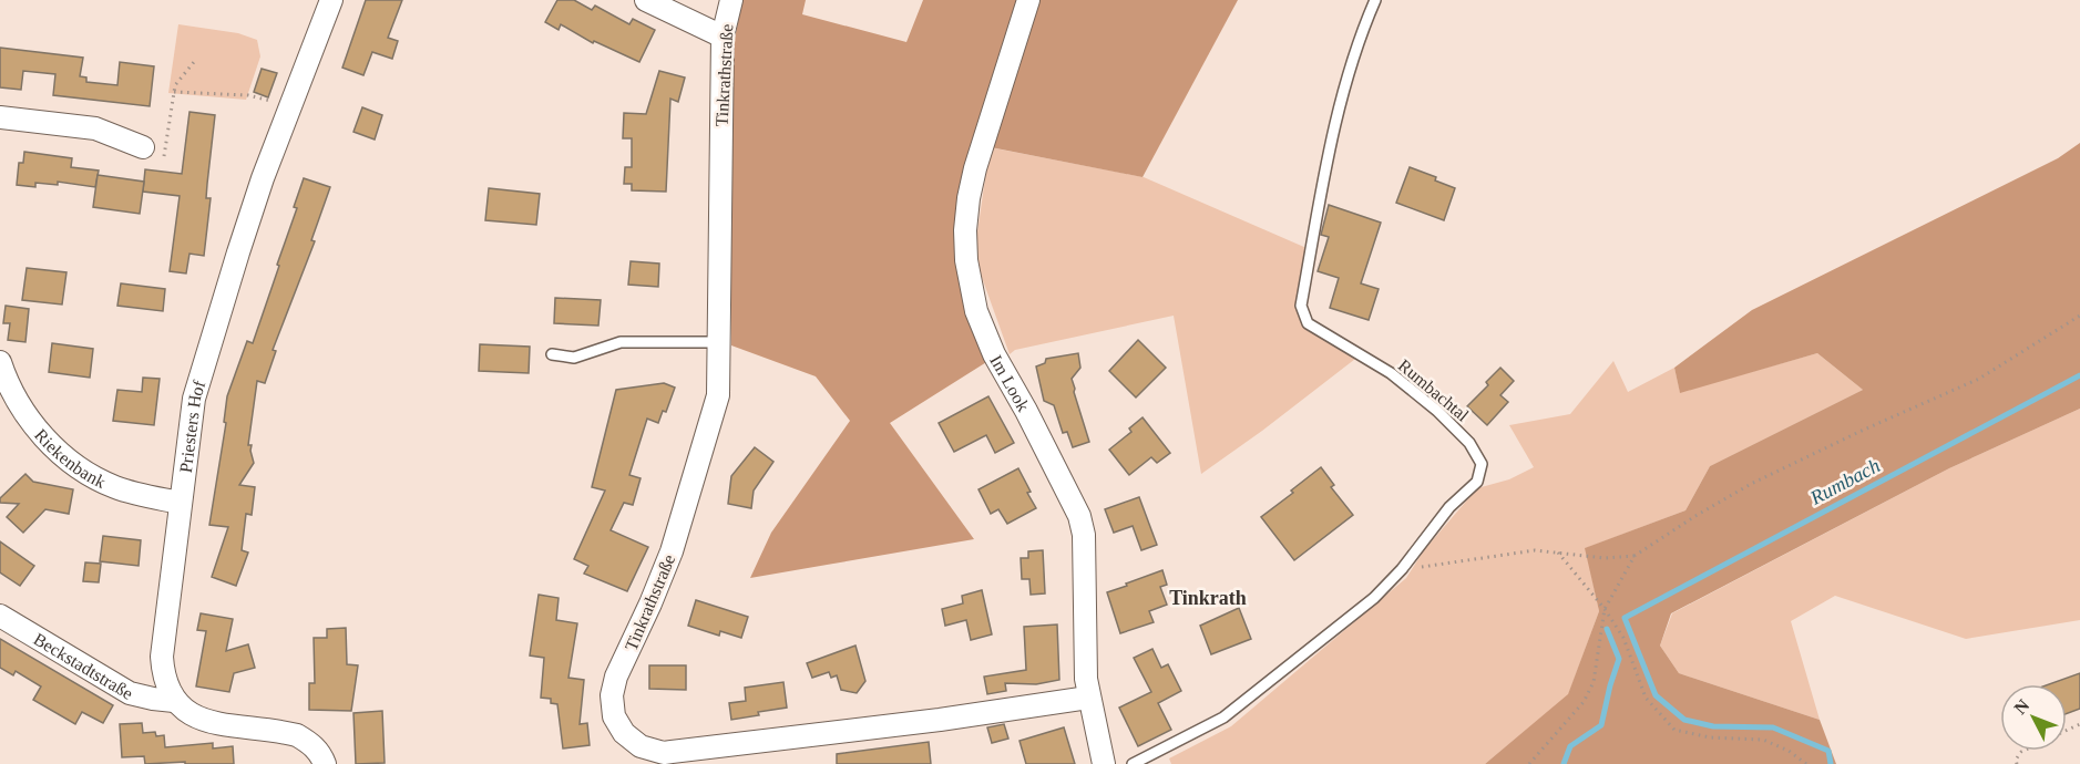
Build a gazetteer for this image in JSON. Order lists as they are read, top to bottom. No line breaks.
{"streets":{"street":["Tinkrathstraße","Im Look","Priesters Hof","Riekenbank","Beckstadtstraße"],"lane":["Rumbachtal"]},"crossings":[["Tinkrathstraße","Im Look"],["Priesters Hof","Riekenbank"],["Priesters Hof","Beckstadtstraße"]],"districts":["Tinkrath"],"water":["Rumbach"],"north":"top left"}
